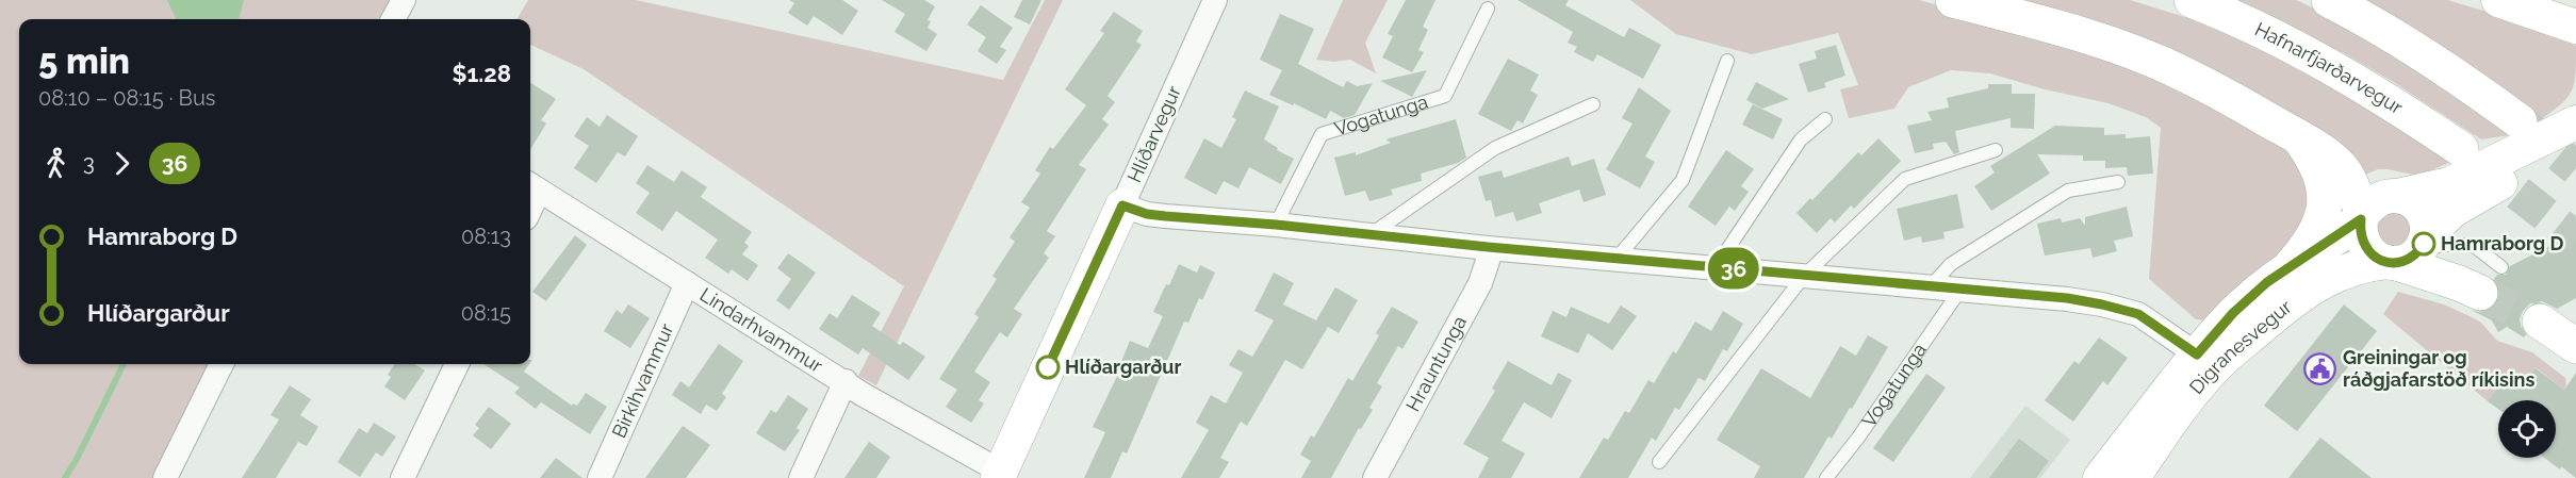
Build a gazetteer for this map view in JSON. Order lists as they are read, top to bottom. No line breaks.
{"streets":{"main road":["Hafnarfjarðarvegur"],"street":["Hlíðarvegur","Lindarhvammur","Digranesvegur","Hrauntunga","Birkihvammur"],"lane":["Vogatunga"]},"crossings":[["Hlíðarvegur","Lindarhvammur"],["Lindarhvammur","Birkihvammur"]],"places":{"other":["Hamraborg D","Hlíðargarður"],"public building":["Greiningar og ráðgjafarstöð ríkisins"]},"lines":["bus line 36"],"page":{"on_map":"36","heading":["5 min","08:10 – 08:15 · Bus","$1.28"],"legs":["3","36"],"list":[{"name":"Hamraborg D","value":"08:13"},{"name":"Hlíðargarður","value":"08:15"}]}}
